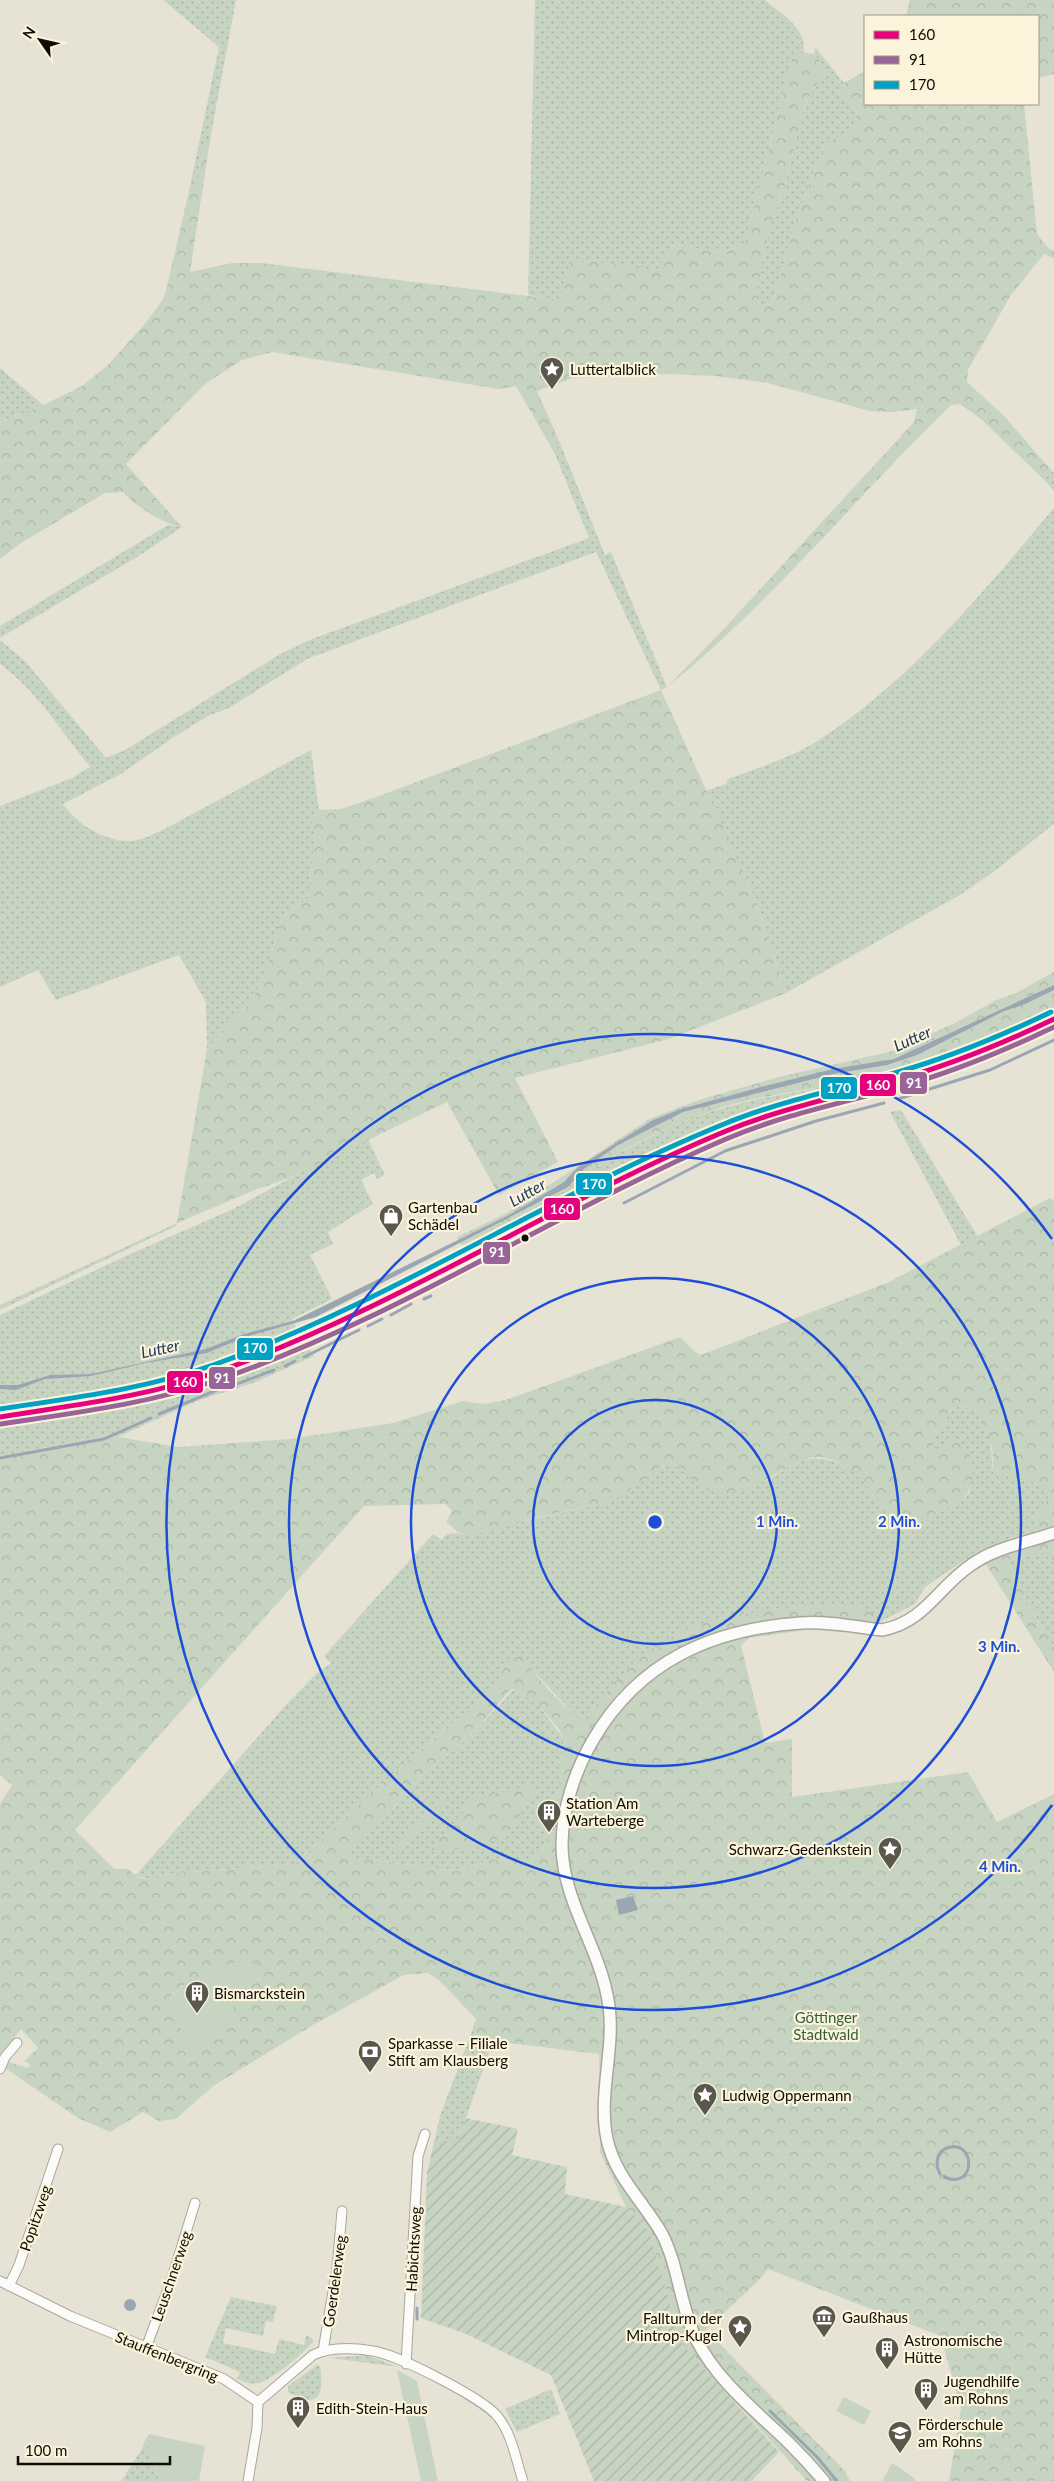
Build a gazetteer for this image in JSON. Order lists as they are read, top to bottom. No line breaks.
{"streets":{"street":["Popitzweg","Habichtsweg","Leuschnerweg","Goerdelerweg","Stauffenbergring"]},"crossings":[["Popitzweg","Stauffenbergring"],["Habichtsweg","Goerdelerweg"],["Leuschnerweg","Stauffenbergring"]],"water":["Lutter"],"parks":["Göttinger Stadtwald"],"places":{"place":["Luttertalblick","Schwarz-Gedenkstein","Ludwig Oppermann","Fallturm der Mintrop-Kugel"],"shop":["Gartenbau Schädel"],"building":["Station Am Warteberge","Bismarckstein","Astronomische Hütte","Jugendhilfe am Rohns","Edith-Stein-Haus"],"bank":["Sparkasse – Filiale Stift am Klausberg"],"museum":["Gaußhaus"],"school or university":["Förderschule am Rohns"]},"lines":["transit line 170","transit line 160","transit line 91"],"legend":["160","91","170"],"scale_bar":"100 m","north":"top left","rings":["1 Min.","2 Min.","3 Min.","4 Min."]}
